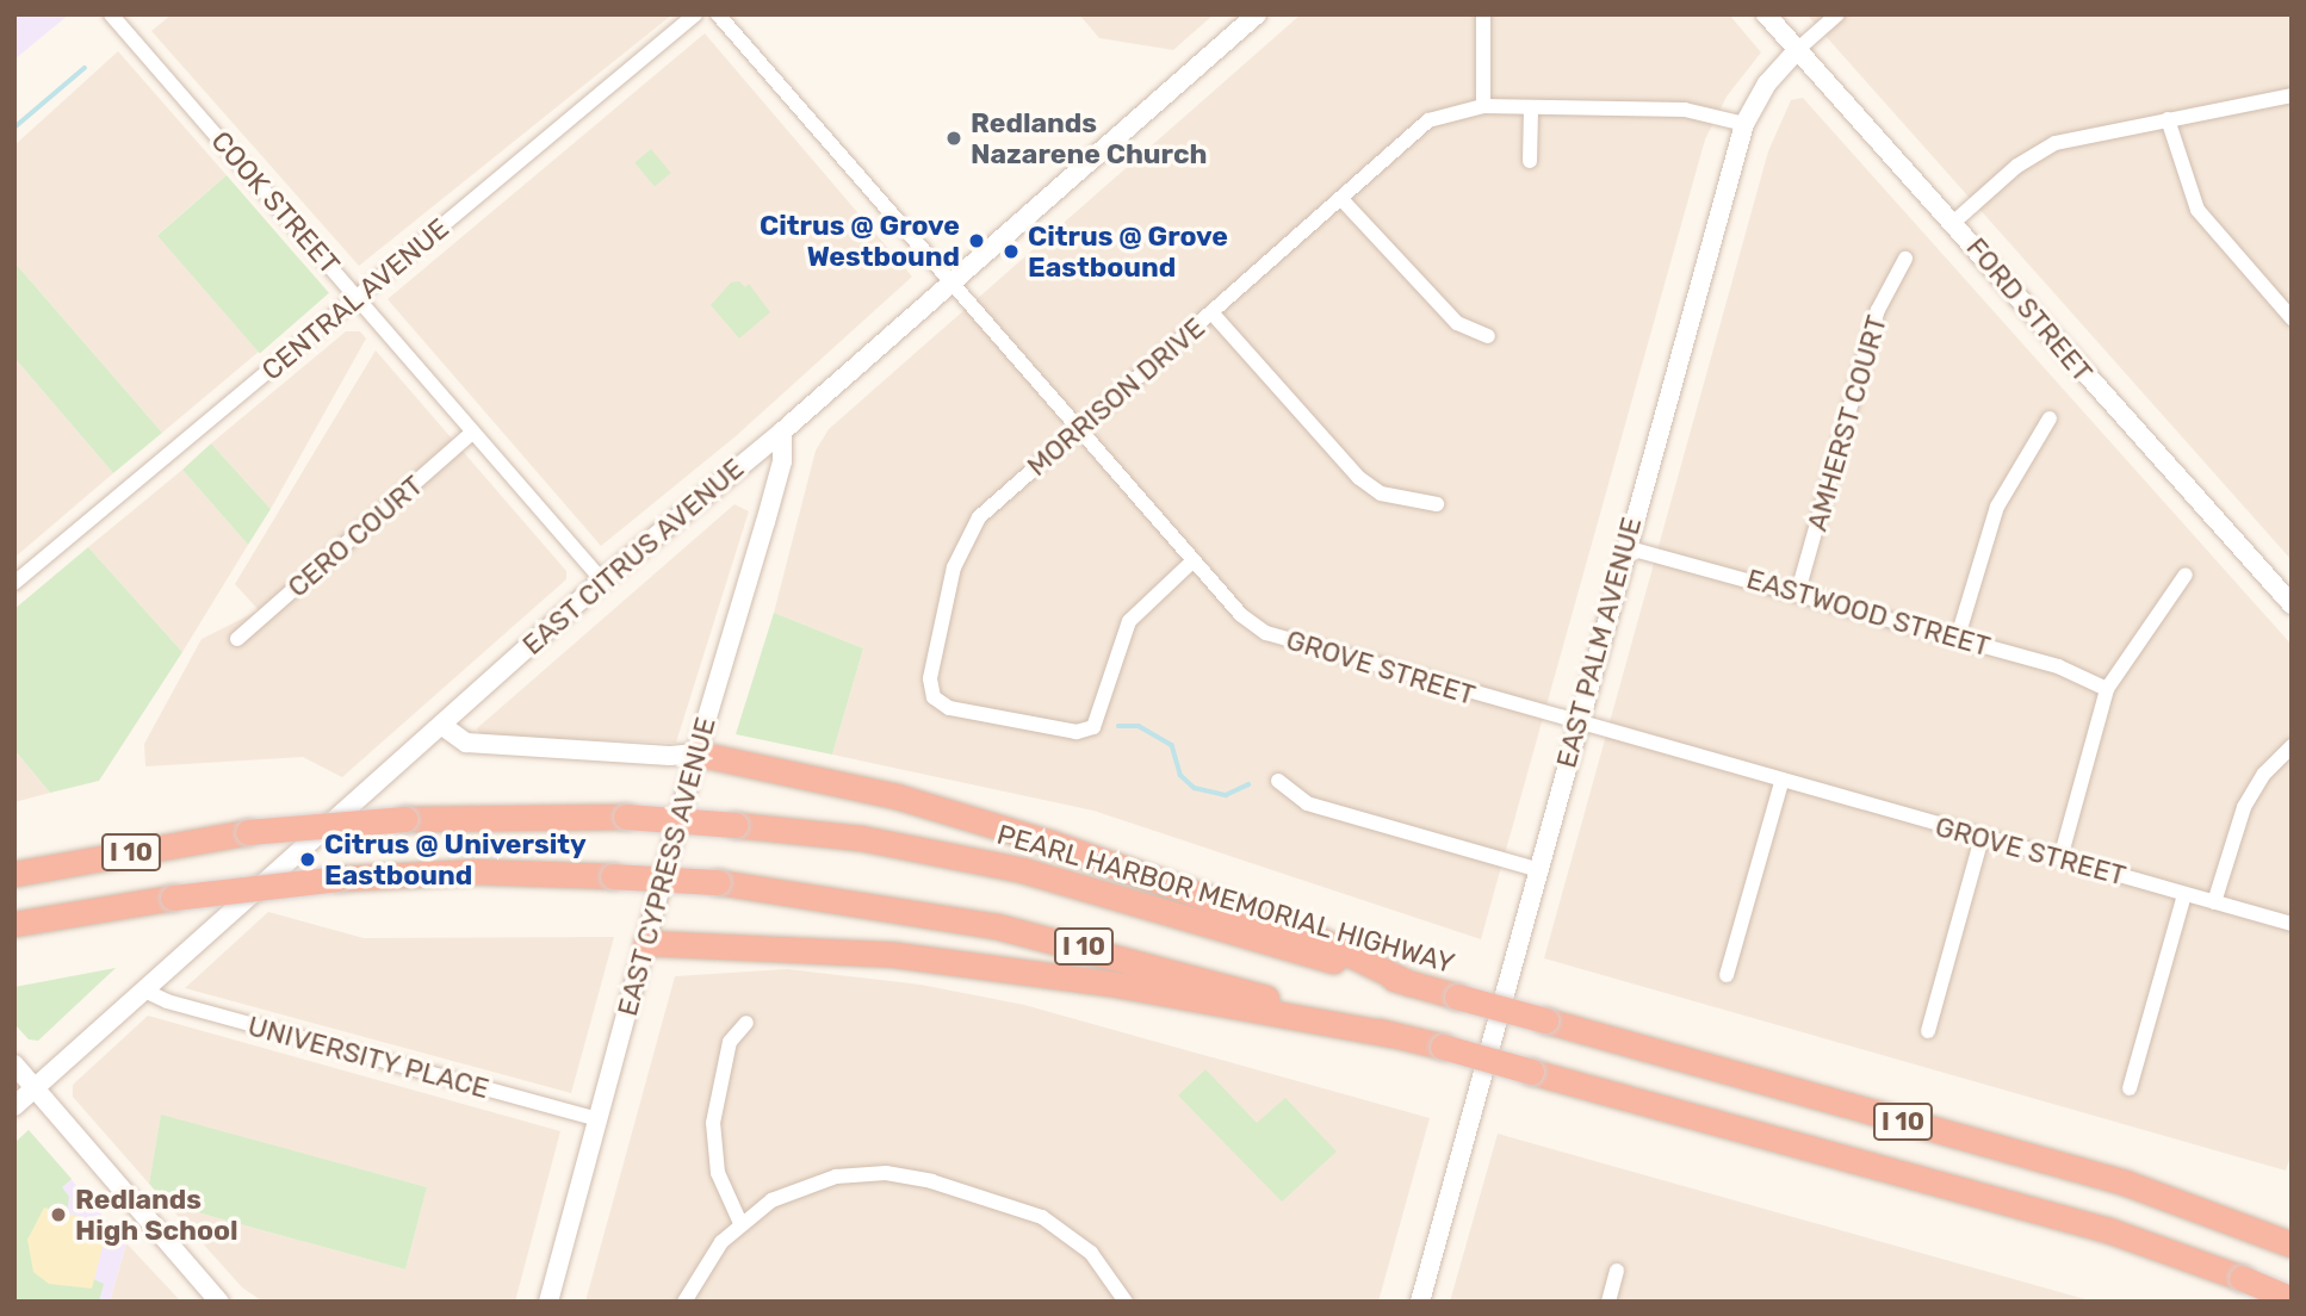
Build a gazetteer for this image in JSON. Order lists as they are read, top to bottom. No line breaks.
{"streets":{"highway":["I 10","PEARL HARBOR MEMORIAL HIGHWAY"],"main road":["FORD STREET","EAST CITRUS AVENUE","EAST PALM AVENUE","EAST CYPRESS AVENUE"],"street":["COOK STREET","CENTRAL AVENUE","MORRISON DRIVE","AMHERST COURT","CERO COURT","EASTWOOD STREET","GROVE STREET","UNIVERSITY PLACE"]},"crossings":[["COOK STREET","CENTRAL AVENUE"],["COOK STREET","CERO COURT"],["COOK STREET","EAST CITRUS AVENUE"],["FORD STREET","EAST PALM AVENUE"],["MORRISON DRIVE","EAST PALM AVENUE"],["MORRISON DRIVE","GROVE STREET"],["AMHERST COURT","EASTWOOD STREET"],["EAST CITRUS AVENUE","GROVE STREET"],["EAST CITRUS AVENUE","EAST CYPRESS AVENUE"],["EAST CITRUS AVENUE","UNIVERSITY PLACE"],["EASTWOOD STREET","EAST PALM AVENUE"],["EAST PALM AVENUE","GROVE STREET"],["EAST CYPRESS AVENUE","UNIVERSITY PLACE"]],"places":["Redlands Nazarene Church","Citrus @ Grove Westbound","Citrus @ Grove Eastbound","Citrus @ University Eastbound","Redlands High School"]}
